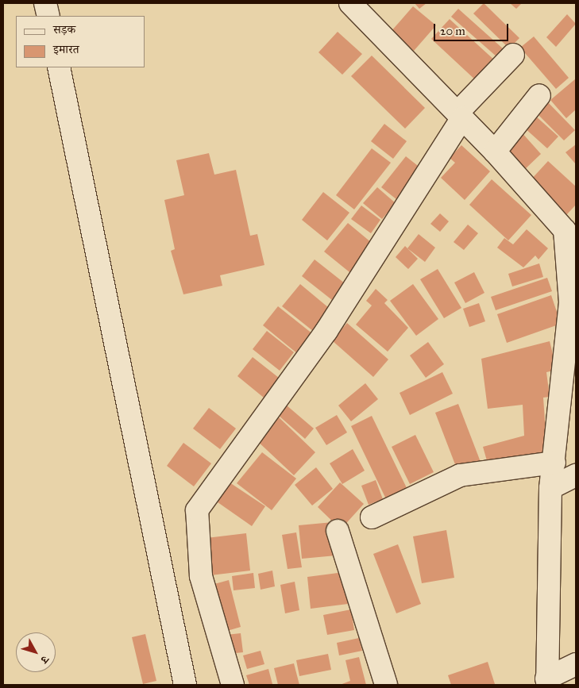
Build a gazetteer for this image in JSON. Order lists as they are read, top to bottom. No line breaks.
{"legend":["सड़क","इमारत"],"scale_bar":"20 m","north":"bottom right"}
